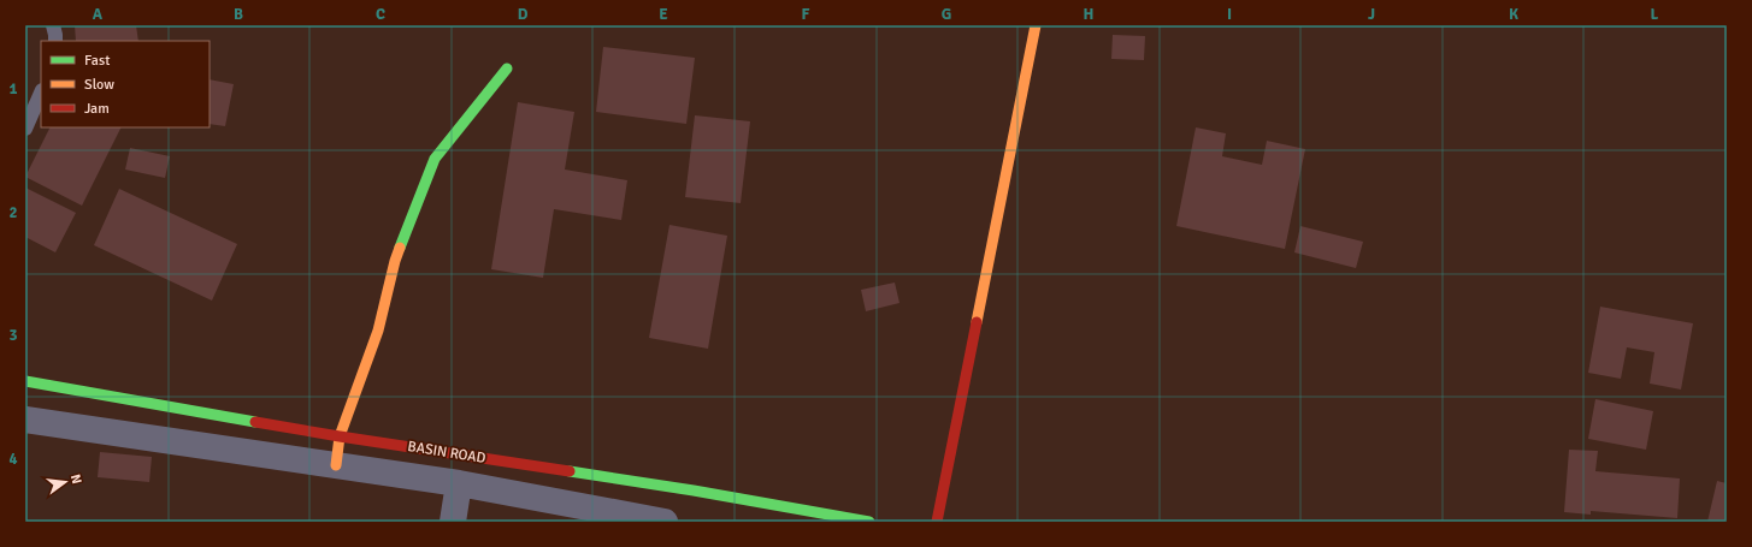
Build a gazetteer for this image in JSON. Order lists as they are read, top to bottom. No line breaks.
{"streets":{"street":["BASIN ROAD"]},"legend":["Fast","Slow","Jam"],"north":"right","grid":{"columns":["A","B","C","D","E","F","G","H","I","J","K","L"],"rows":["1","2","3","4"]}}
